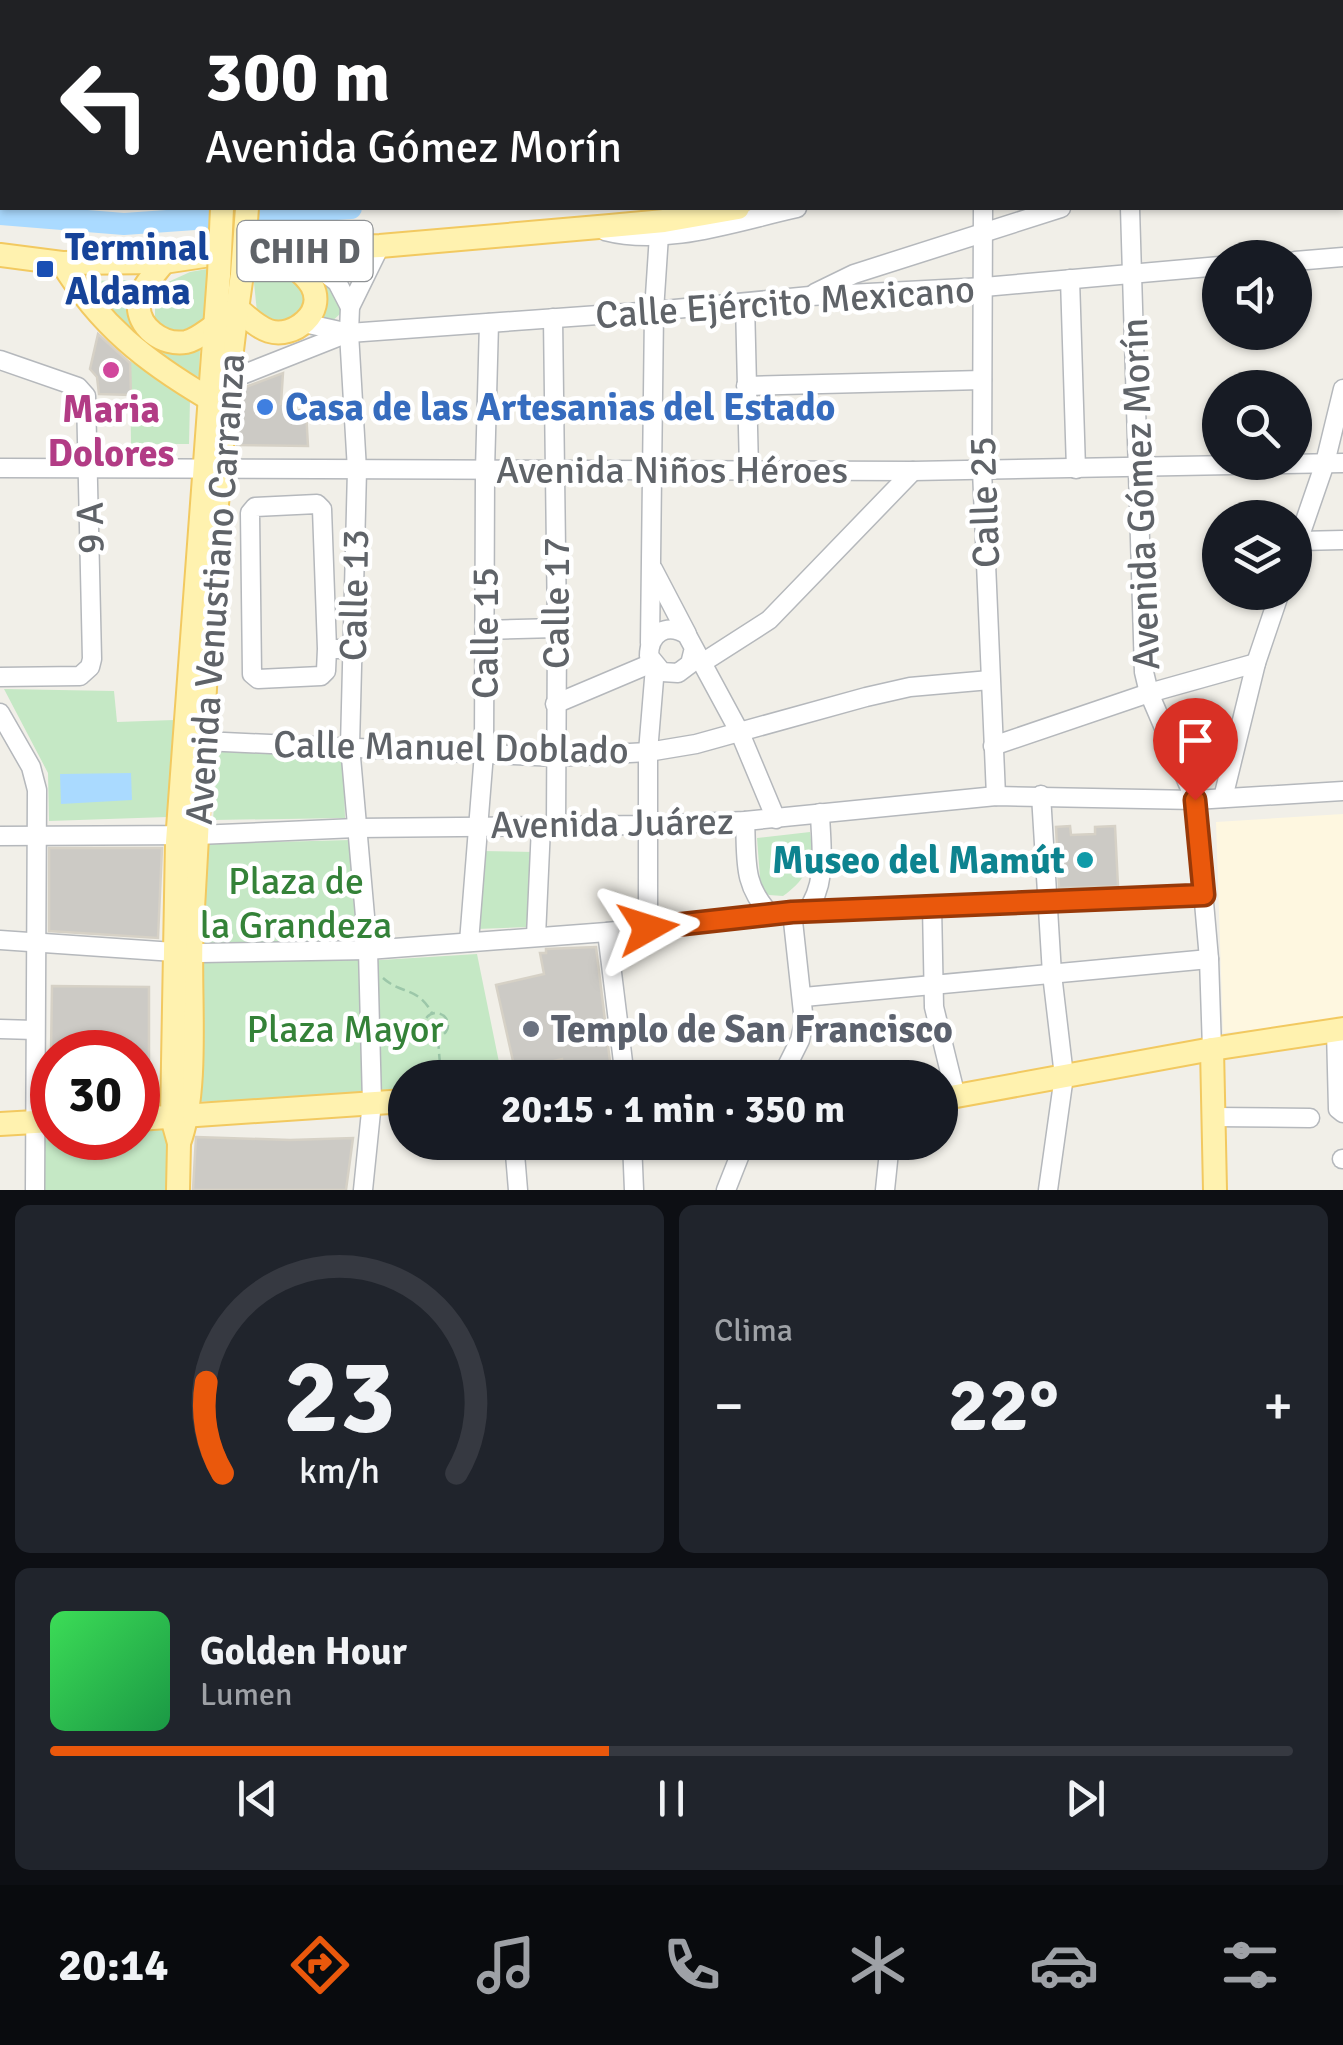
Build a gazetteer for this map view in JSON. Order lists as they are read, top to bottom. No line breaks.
{"streets":{"main road":["CHIH D","Avenida Gómez Morín","Avenida Venustiano Carranza"],"street":["Calle Ejército Mexicano","Avenida Niños Héroes","Calle 25","9 A","Calle 13","Calle 17","Calle 15","Calle Manuel Doblado","Avenida Juárez"]},"crossings":[["CHIH D","Calle 13"],["Calle Ejército Mexicano","Avenida Gómez Morín"],["Calle Ejército Mexicano","Calle 25"],["Calle Ejército Mexicano","Calle 13"],["Calle Ejército Mexicano","Calle 17"],["Calle Ejército Mexicano","Calle 15"],["Avenida Niños Héroes","Avenida Gómez Morín"],["Avenida Niños Héroes","Calle 25"],["Avenida Niños Héroes","9 A"],["Avenida Niños Héroes","Avenida Venustiano Carranza"],["Avenida Niños Héroes","Calle 13"],["Avenida Niños Héroes","Calle 17"],["Avenida Niños Héroes","Calle 15"],["Avenida Gómez Morín","Avenida Juárez"],["Calle 25","Calle Manuel Doblado"],["Calle 25","Avenida Juárez"],["Avenida Venustiano Carranza","Calle Manuel Doblado"],["Avenida Venustiano Carranza","Avenida Juárez"],["Calle 13","Calle Manuel Doblado"],["Calle 13","Avenida Juárez"],["Calle 17","Calle Manuel Doblado"],["Calle 17","Avenida Juárez"],["Calle 15","Calle Manuel Doblado"],["Calle 15","Avenida Juárez"]],"parks":["Plaza de la Grandeza","Plaza Mayor"],"places":{"transit":["Terminal Aldama"],"other":["Maria Dolores","Casa de las Artesanias del Estado","Museo del Mamút","Templo de San Francisco"]},"page":{"turn":["300 m","Avenida Gómez Morín"],"limit":"30","trip":"20:15 · 1 min · 350 m","tile":"Clima","heat":["−","22°","+"],"song":["Golden Hour","Lumen"],"tabs":"20:14","gauge":["23","km/h"]}}
